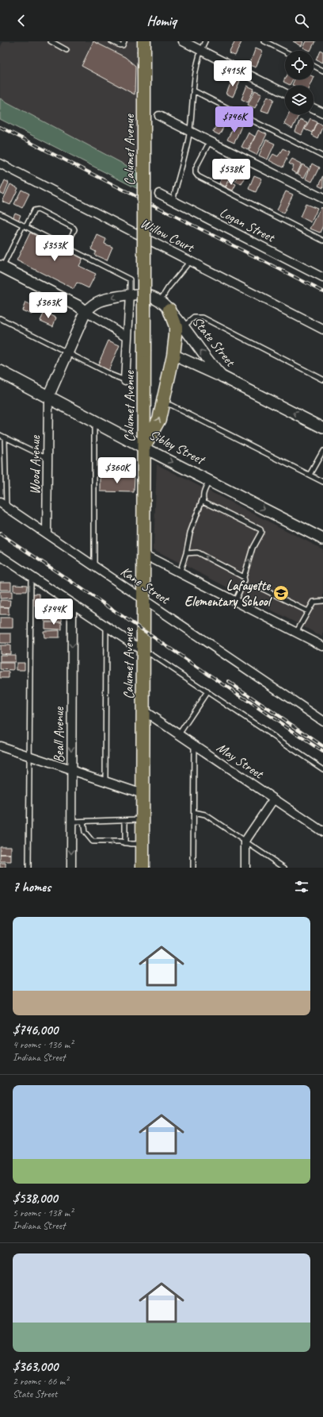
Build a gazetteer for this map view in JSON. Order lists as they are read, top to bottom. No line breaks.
{"streets":{"main road":["Calumet Avenue","Sibley Street"],"street":["Logan Street","Willow Court","State Street","Wood Avenue","Kane Street","Beall Avenue","May Street"]},"crossings":[["Calumet Avenue","State Street"],["Calumet Avenue","Sibley Street"],["Calumet Avenue","Kane Street"],["Calumet Avenue","May Street"],["Sibley Street","Wood Avenue"],["Wood Avenue","Kane Street"]],"one_way":["Sibley Street","Beall Avenue"],"places":{"school or university":["Lafayette Elementary School"]},"page":{"header":"Homiq","price":["$415K","$746K","$538K","$353K","$363K","$360K","$744K"],"heading":"7 homes","list":[{"name":"$746,000","note":"4 rooms · 136 m² · Indiana Street"},{"name":"$538,000","note":"5 rooms · 138 m² · Indiana Street"},{"name":"$363,000","note":"2 rooms · 66 m² · State Street"}]}}
